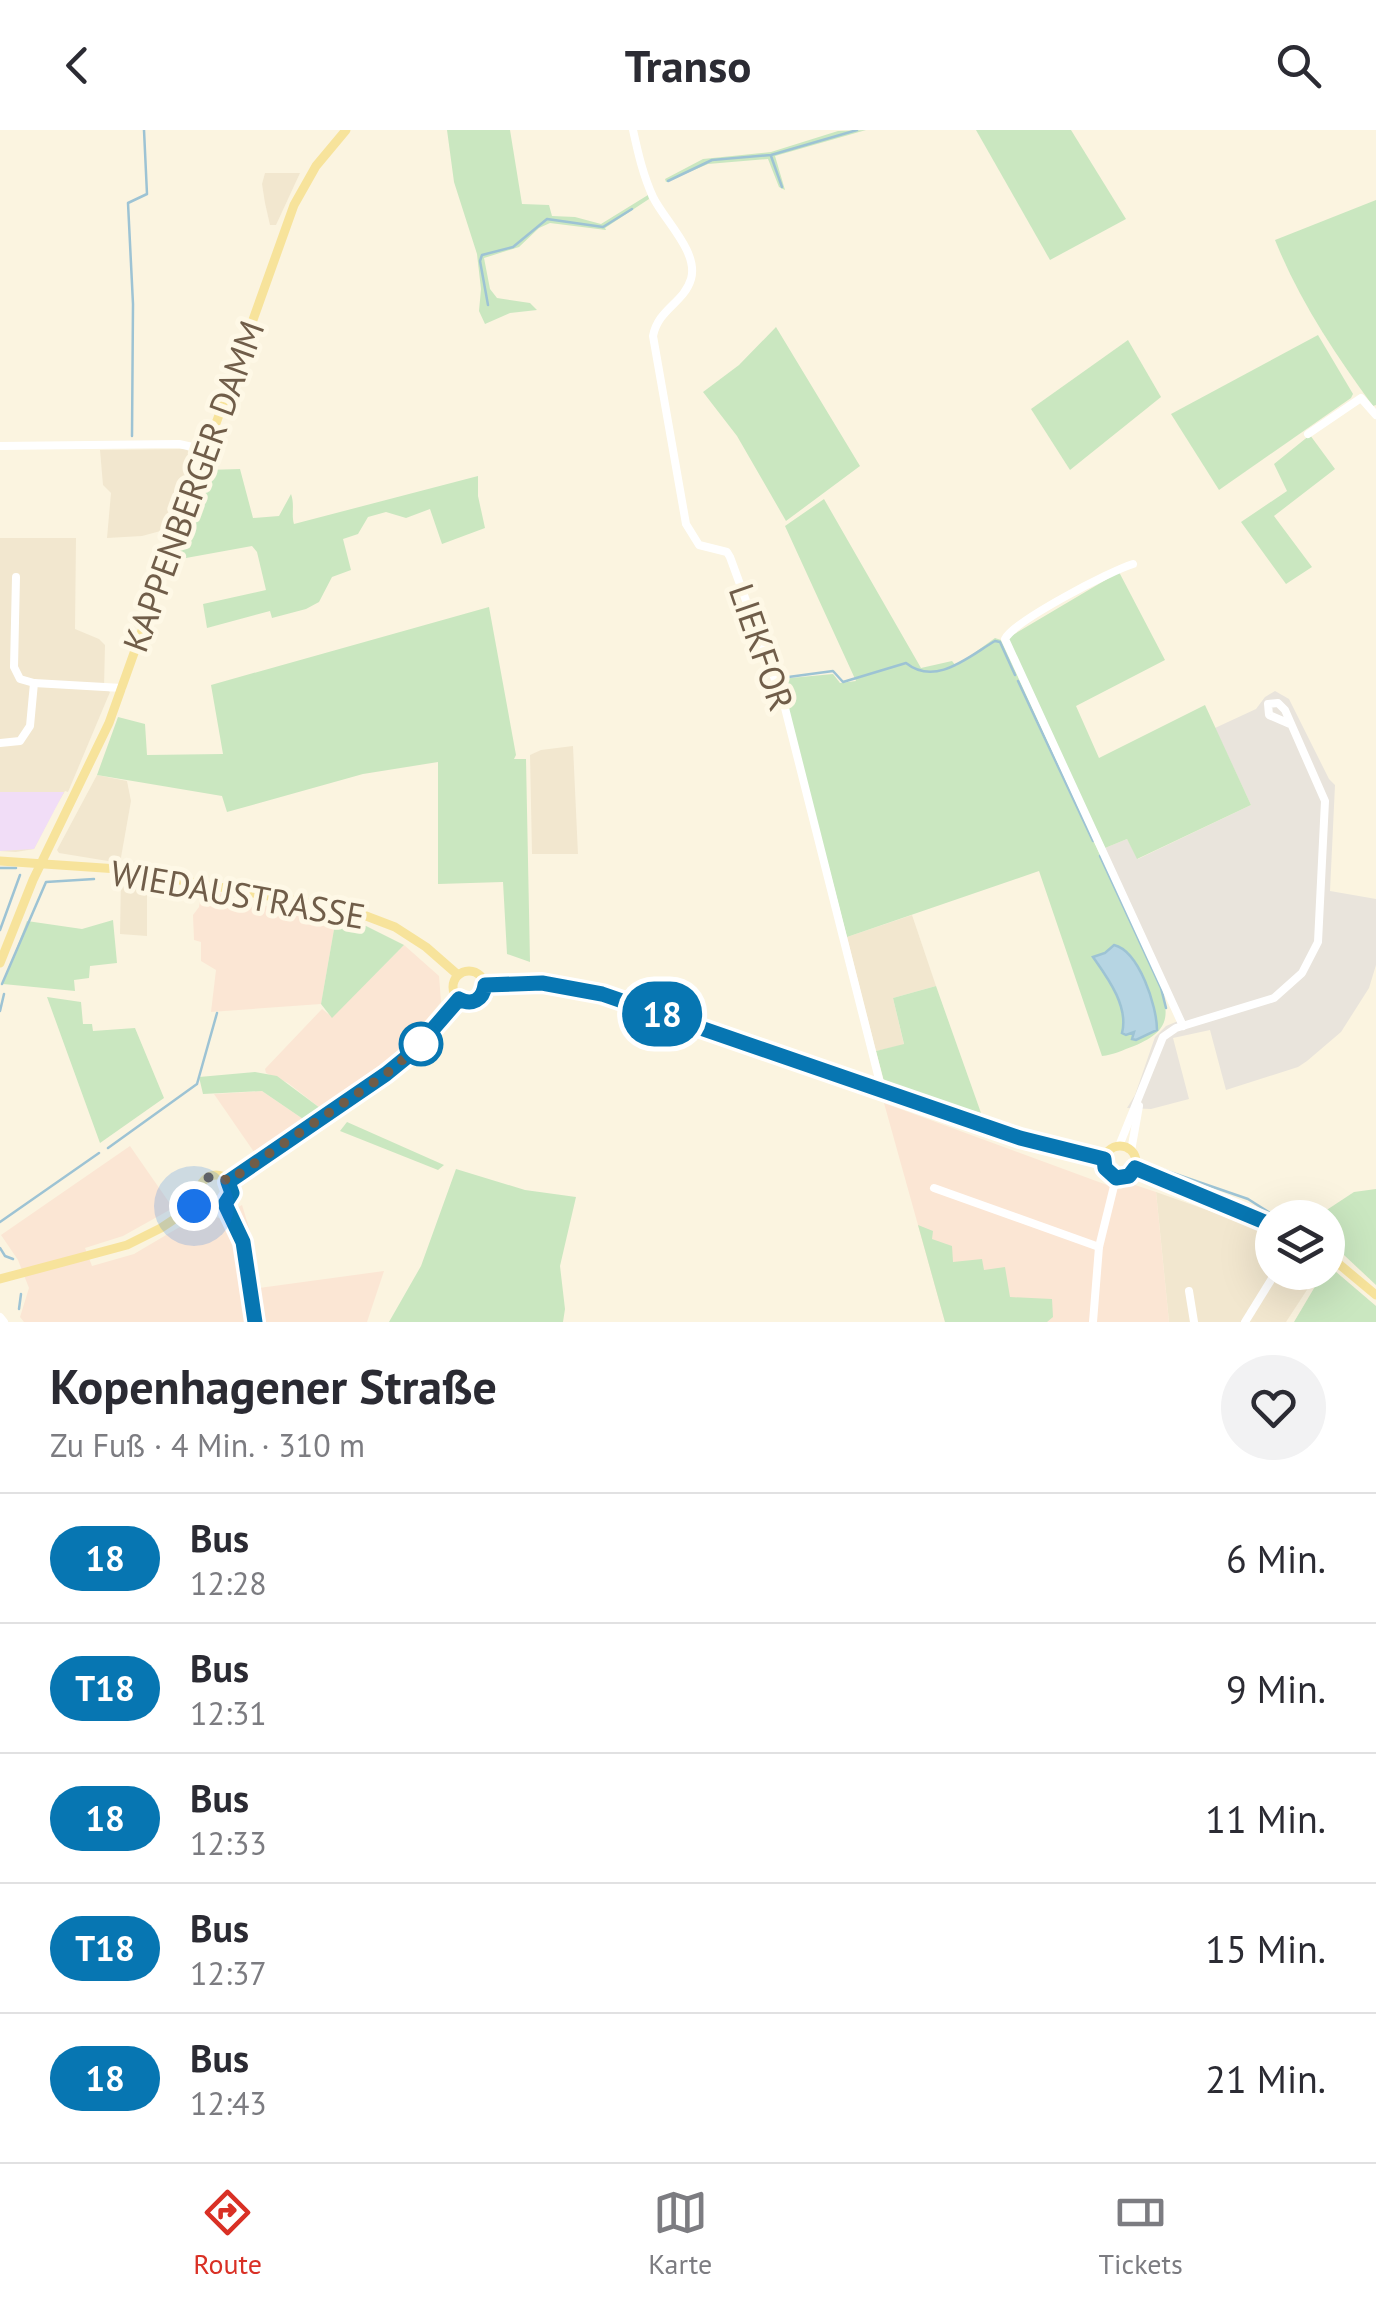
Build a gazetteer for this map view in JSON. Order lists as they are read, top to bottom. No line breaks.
{"streets":{"main road":["KAPPENBERGER DAMM","WIEDAUSTRASSE"],"street":["LIEKFOR"]},"crossings":[["KAPPENBERGER DAMM","WIEDAUSTRASSE"]],"lines":["bus line 18"],"page":{"header":"Transo","on_map":"18","heading":["Kopenhagener Straße","Zu Fuß · 4 Min. · 310 m"],"list":[{"mark":"18","name":"Bus","note":"12:28","value":"6 Min."},{"mark":"T18","name":"Bus","note":"12:31","value":"9 Min."},{"mark":"18","name":"Bus","note":"12:33","value":"11 Min."},{"mark":"T18","name":"Bus","note":"12:37","value":"15 Min."},{"mark":"18","name":"Bus","note":"12:43","value":"21 Min."}],"tabs":["Route","Karte","Tickets"]}}
